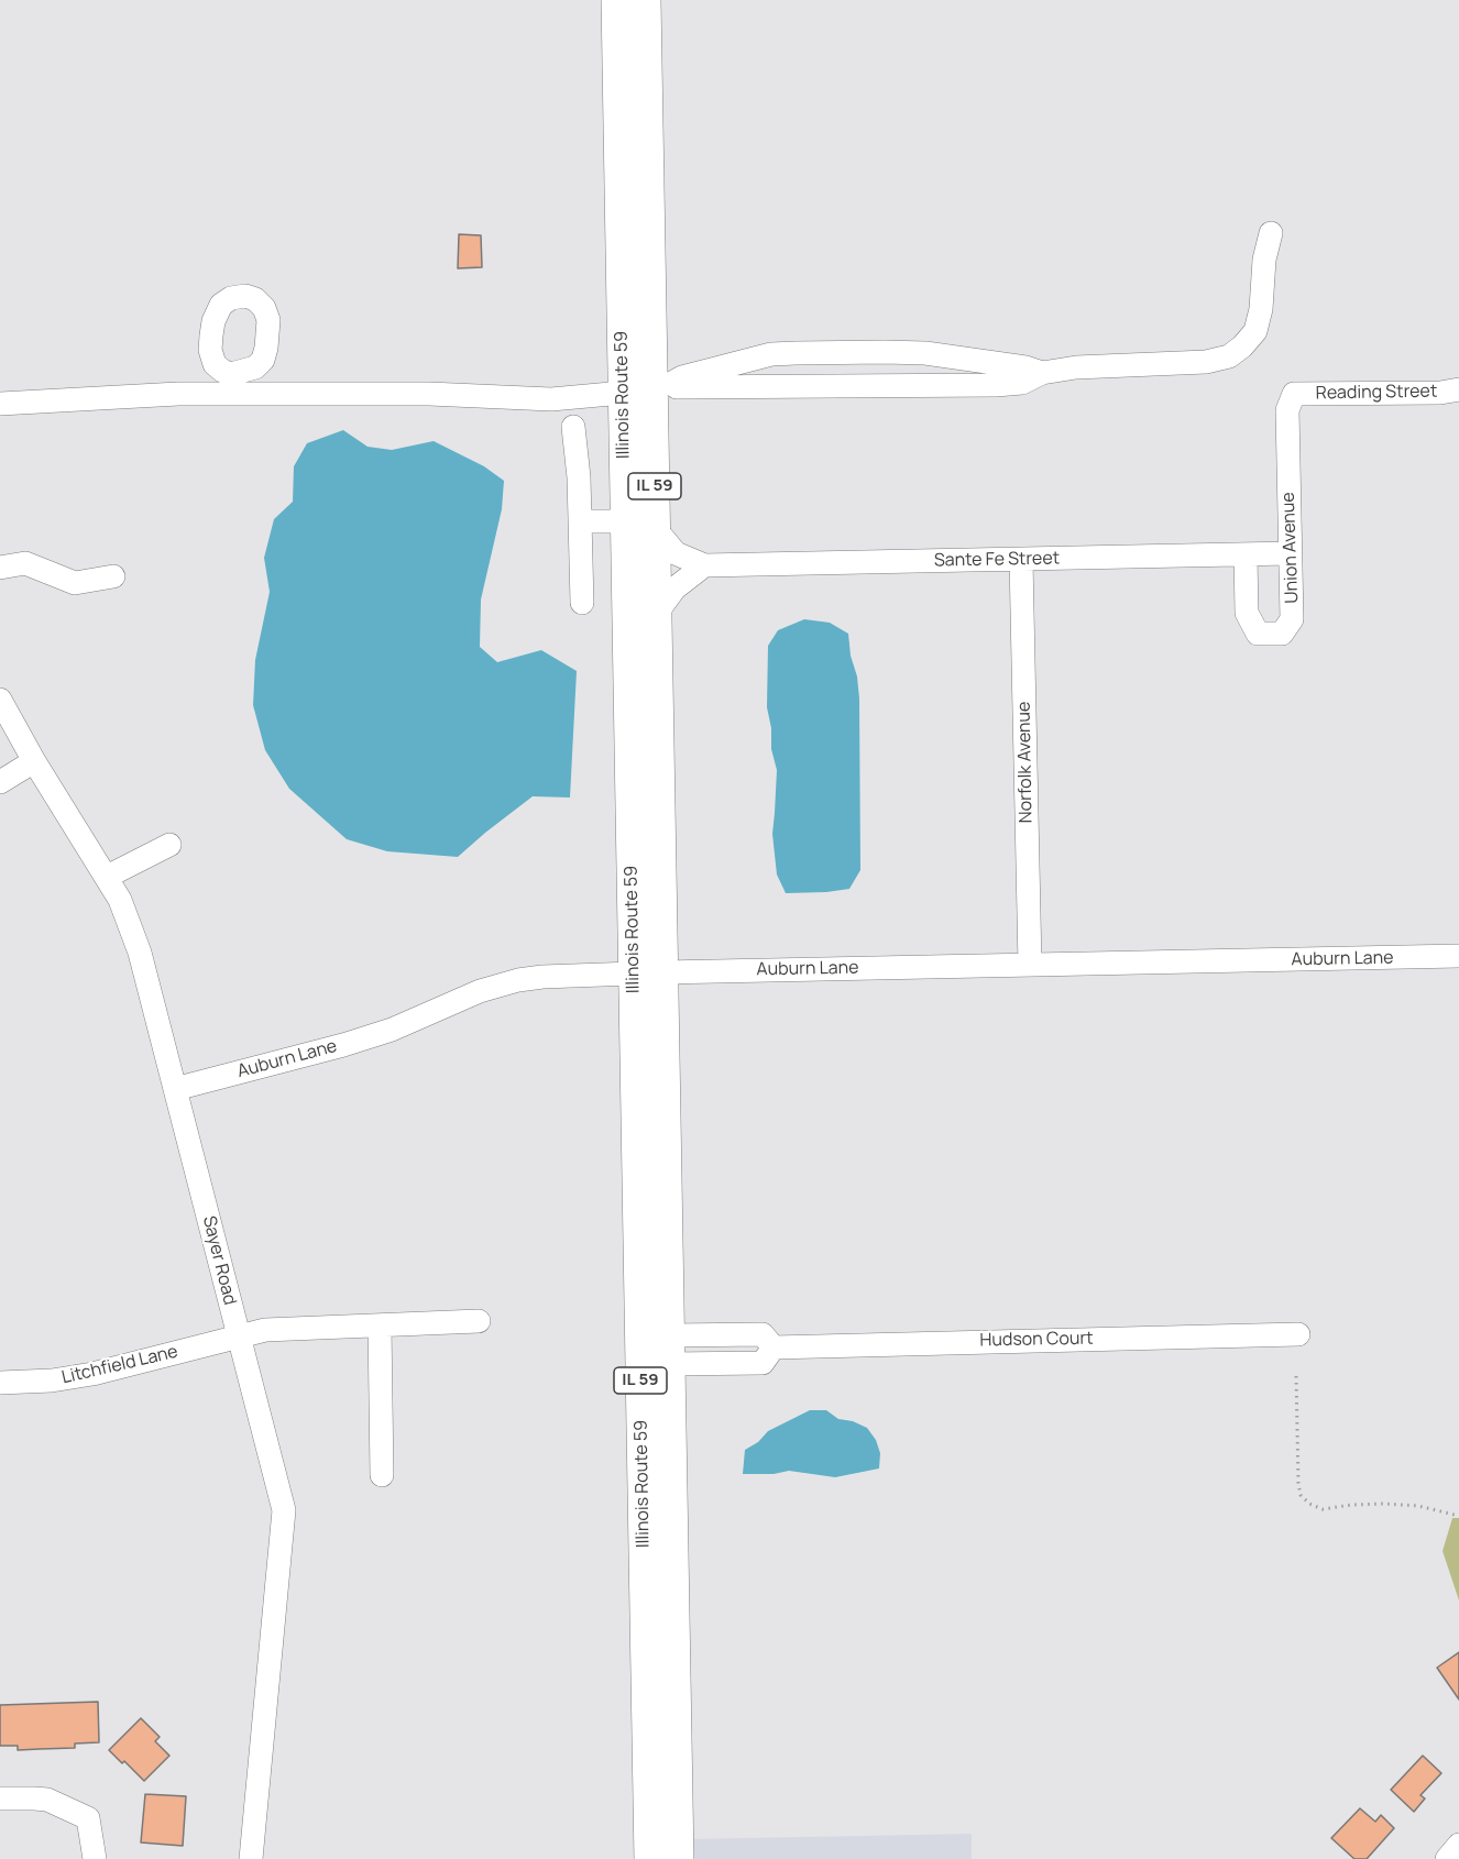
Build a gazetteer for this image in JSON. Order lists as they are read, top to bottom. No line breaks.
{"streets":{"main road":["Illinois Route 59","IL 59"],"street":["Reading Street","Union Avenue","Sante Fe Street","Norfolk Avenue","Auburn Lane","Sayer Road","Hudson Court","Litchfield Lane"]},"crossings":[["Reading Street","Union Avenue"],["Illinois Route 59","Sante Fe Street"],["Illinois Route 59","Auburn Lane"],["Illinois Route 59","Hudson Court"],["Union Avenue","Sante Fe Street"],["Sante Fe Street","Norfolk Avenue"],["Norfolk Avenue","Auburn Lane"],["Auburn Lane","Sayer Road"],["Sayer Road","Litchfield Lane"]]}
